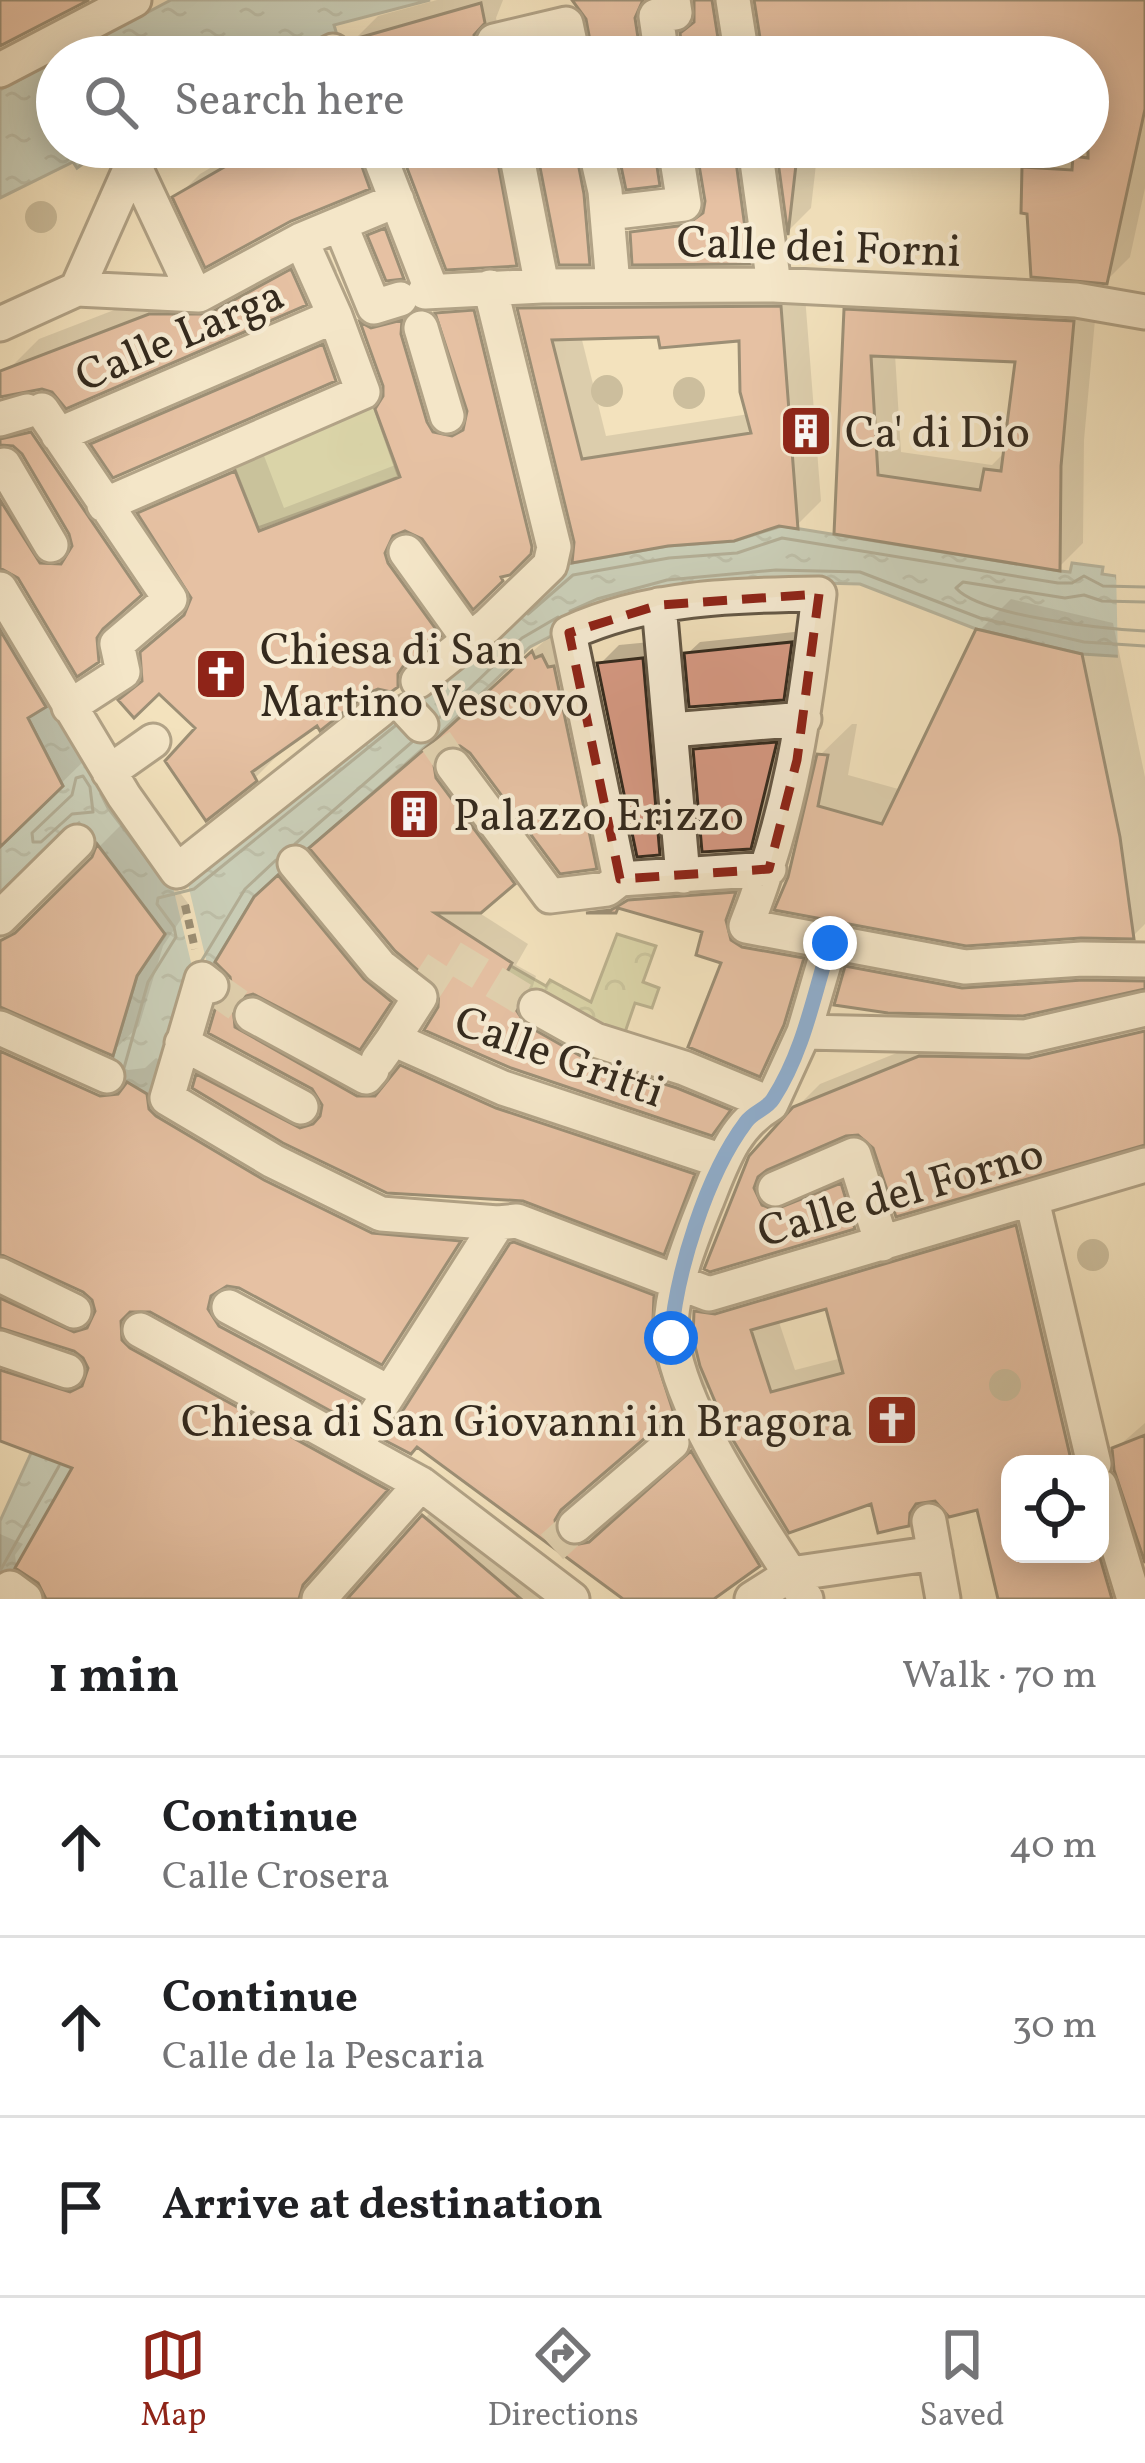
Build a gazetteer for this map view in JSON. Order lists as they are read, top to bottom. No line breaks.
{"streets":{"street":["Calle dei Forni","Calle Larga","Calle Gritti","Calle del Forno"]},"places":{"building":["Ca' di Dio","Palazzo Erizzo"],"church":["Chiesa di San Martino Vescovo","Chiesa di San Giovanni in Bragora"]},"page":{"search":"Search here","heading":["1 min","Walk · 70 m"],"list":[["Continue","Calle Crosera","40 m"],["Continue","Calle de la Pescaria","30 m"],"Arrive at destination"],"nav":["Map","Directions","Saved"]}}
